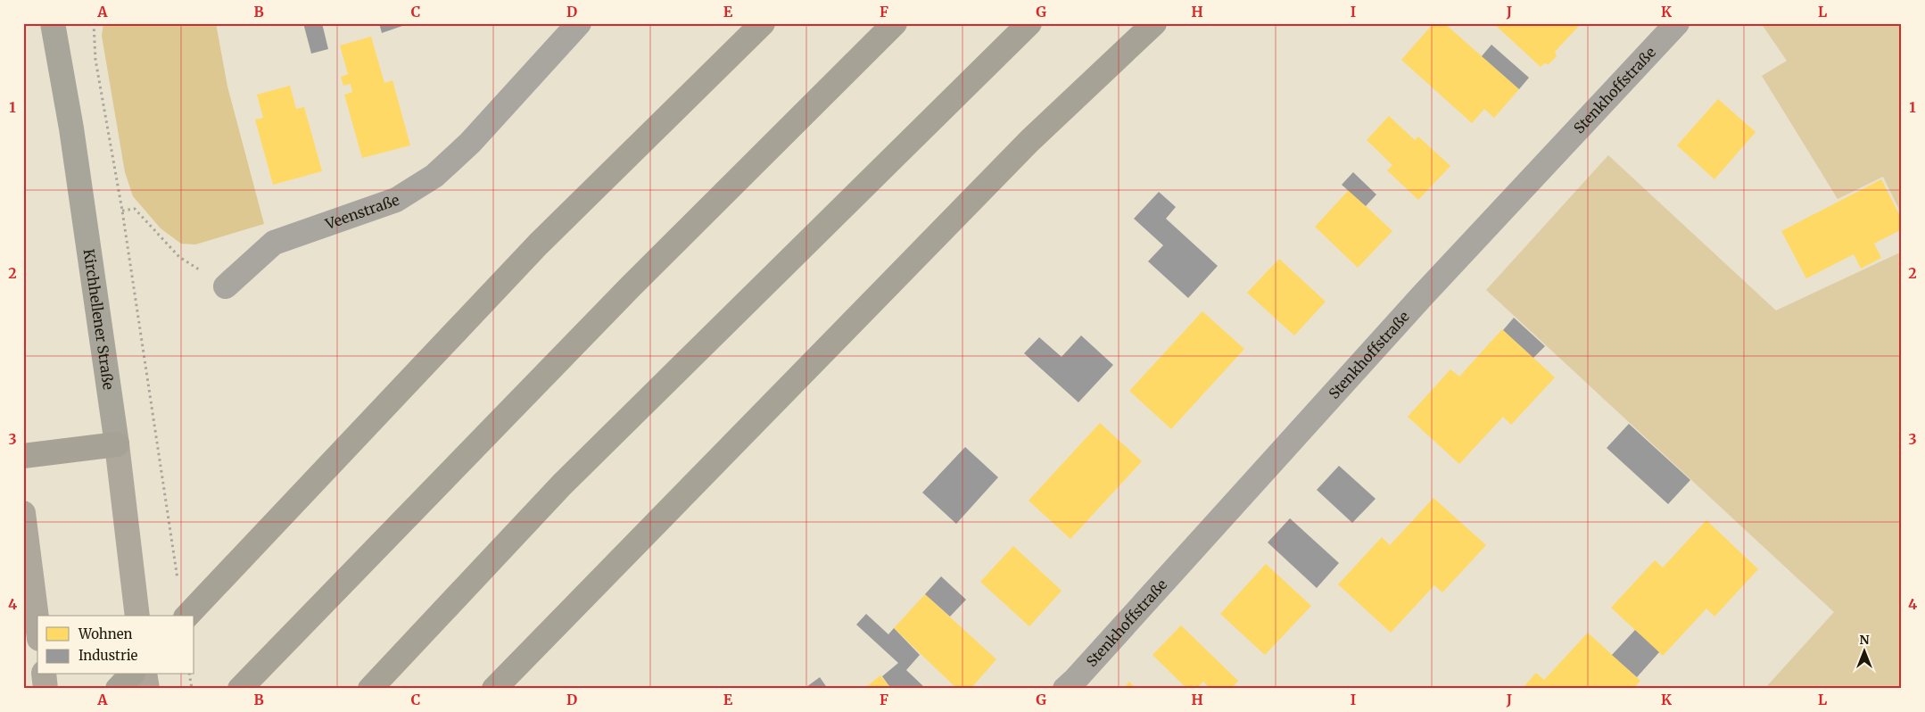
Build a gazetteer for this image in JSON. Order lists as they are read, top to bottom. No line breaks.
{"streets":{"main road":["Kirchhellener Straße"],"street":["Stenkhoffstraße","Veenstraße"]},"legend":["Wohnen","Industrie"],"north":"top","grid":{"columns":["A","B","C","D","E","F","G","H","I","J","K","L"],"rows":["1","2","3","4"]}}
